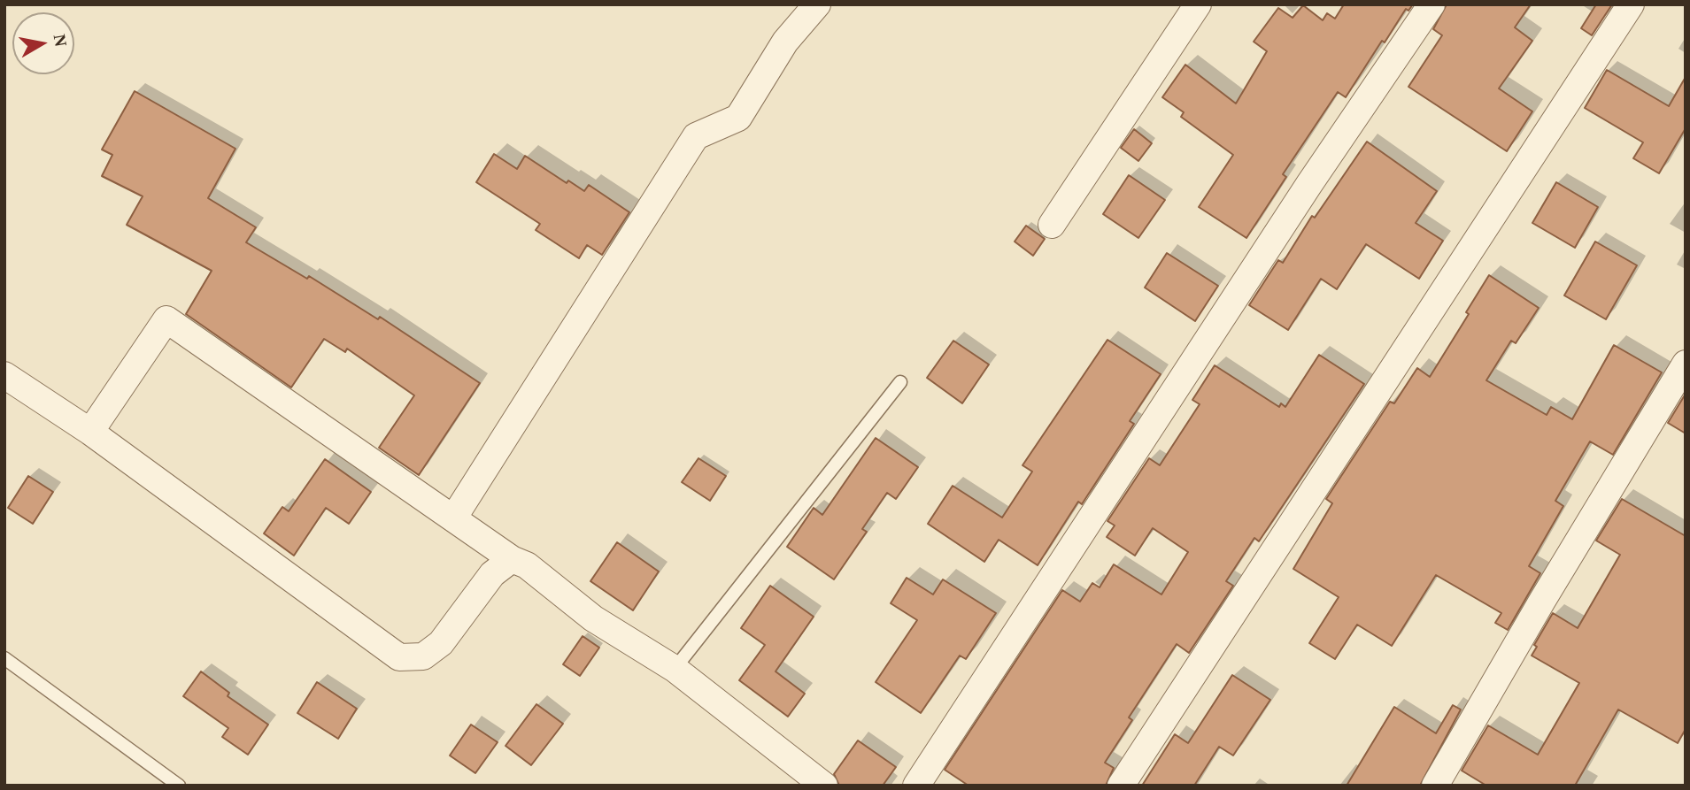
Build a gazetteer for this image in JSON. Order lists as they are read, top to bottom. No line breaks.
{"north":"right"}
